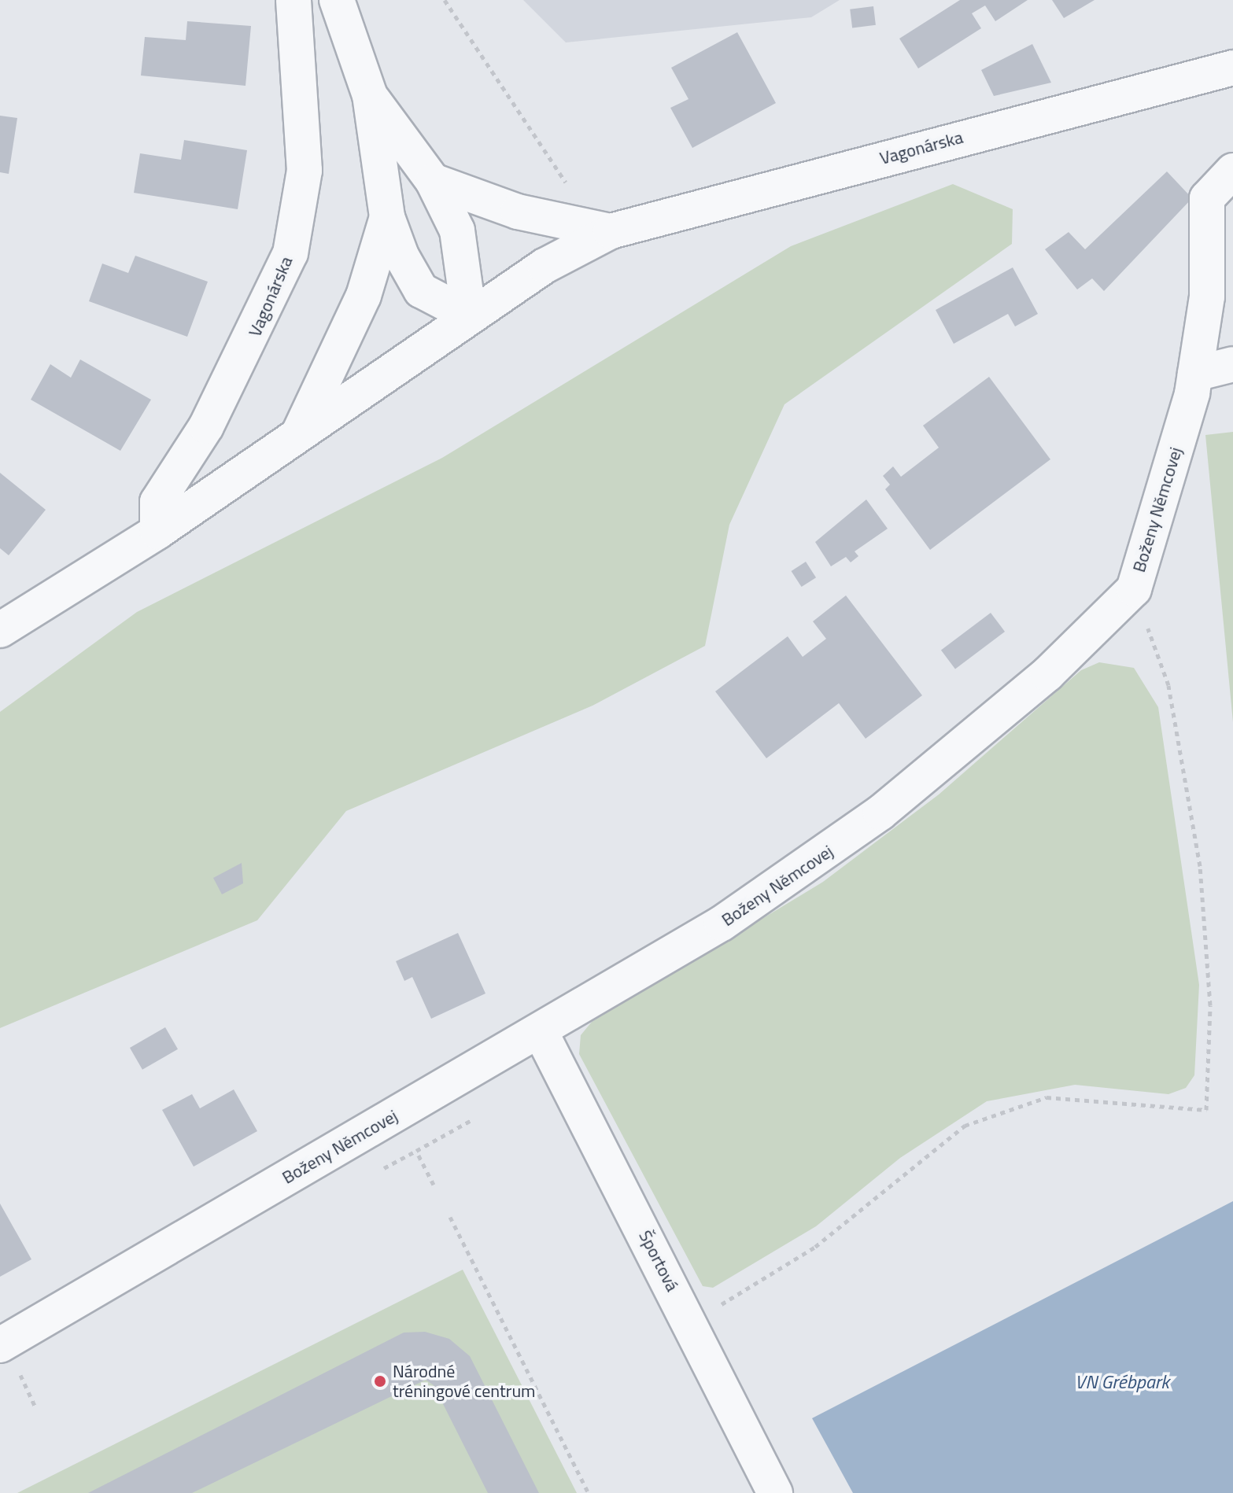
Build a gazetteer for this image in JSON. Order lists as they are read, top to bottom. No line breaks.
{"streets":{"street":["Vagonárska","Boženy Němcovej","Športová"]},"crossings":[["Boženy Němcovej","Športová"]],"water":["VN Grébpark"],"places":["Národné tréningové centrum"]}
